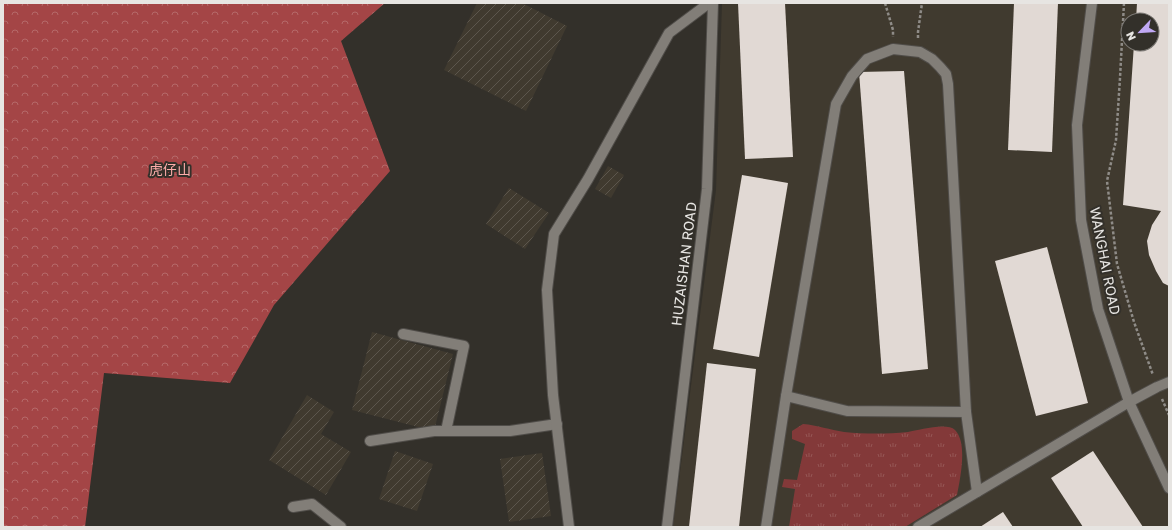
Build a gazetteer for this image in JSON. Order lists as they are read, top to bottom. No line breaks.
{"streets":{"street":["WANGHAI ROAD","HUZAISHAN ROAD"]},"parks":["虎仔山"],"north":"bottom left"}
